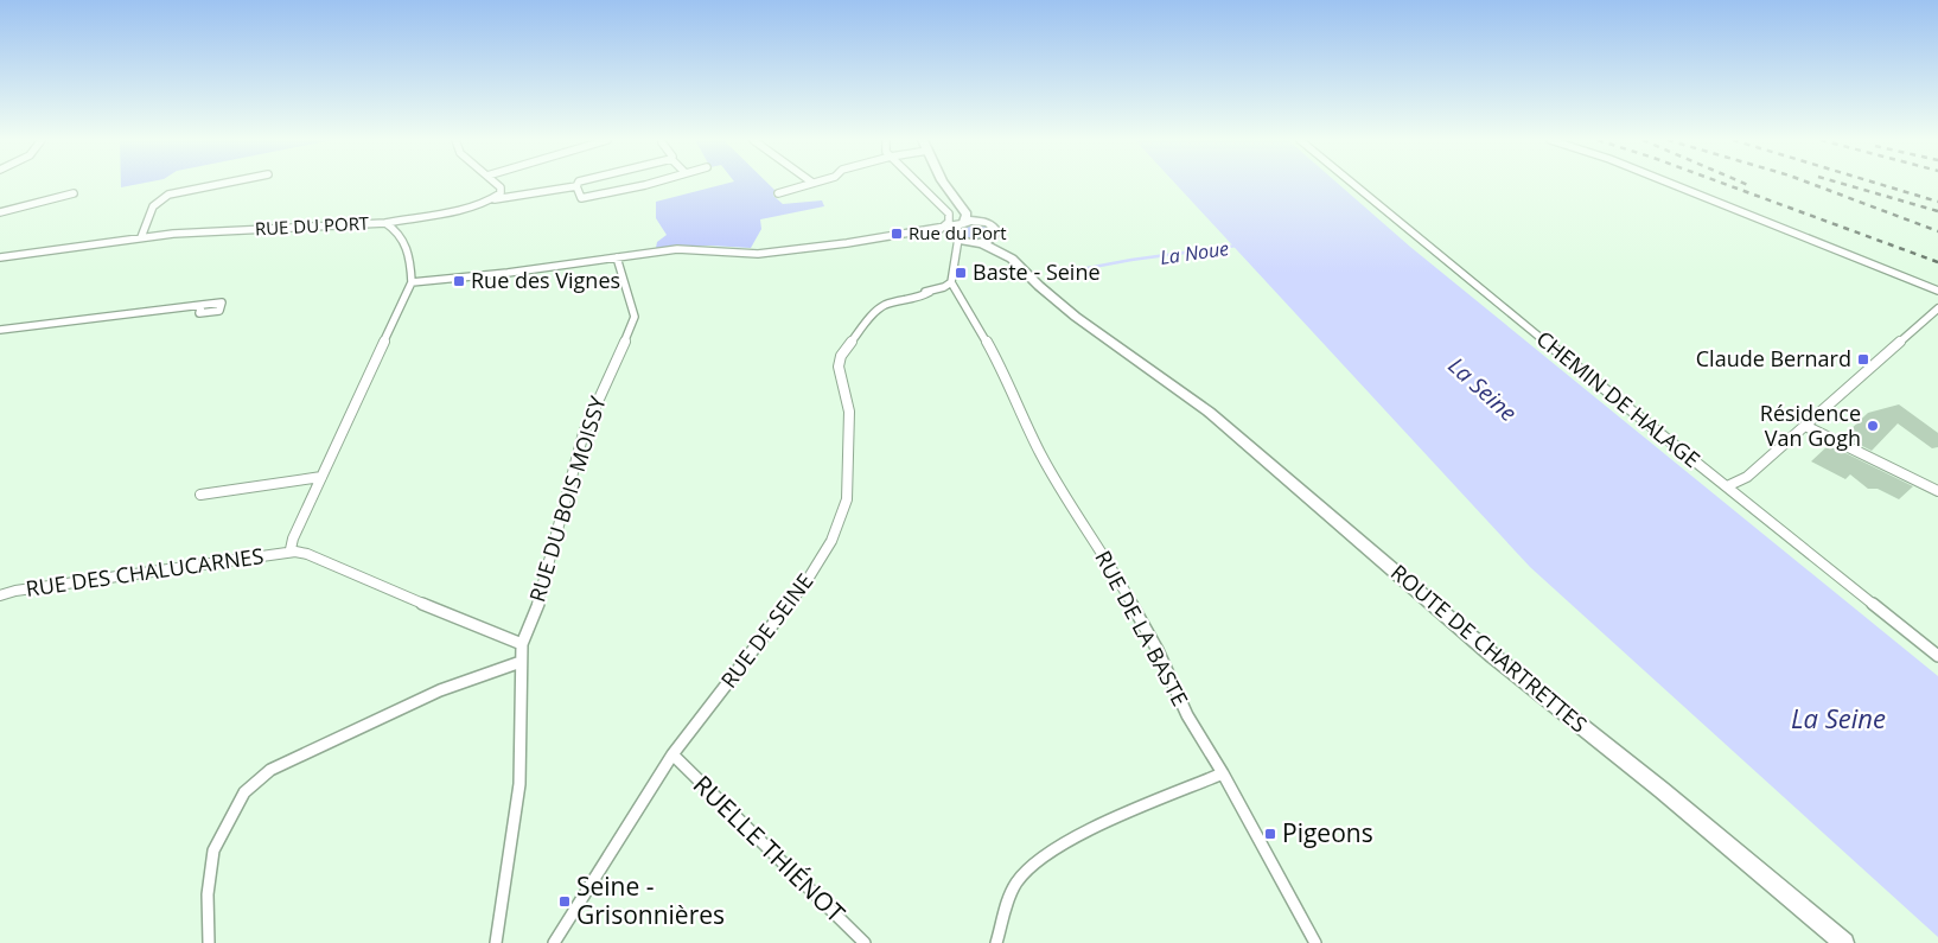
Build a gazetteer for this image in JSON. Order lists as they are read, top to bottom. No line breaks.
{"streets":{"main road":["ROUTE DE CHARTRETTES"],"street":["RUE DU PORT","CHEMIN DE HALAGE","RUE DU BOIS MOISSY","RUE DES CHALUCARNES","RUE DE LA BASTE","RUE DE SEINE","RUELLE THIÉNOT"]},"crossings":[["RUE DE LA BASTE","RUE DE SEINE"],["RUE DE SEINE","RUELLE THIÉNOT"]],"water":["La Noue","La Seine"],"places":{"transit":["Rue du Port","Baste - Seine","Rue des Vignes","Claude Bernard","Pigeons","Seine - Grisonnières"],"other":["Résidence Van Gogh"]}}
